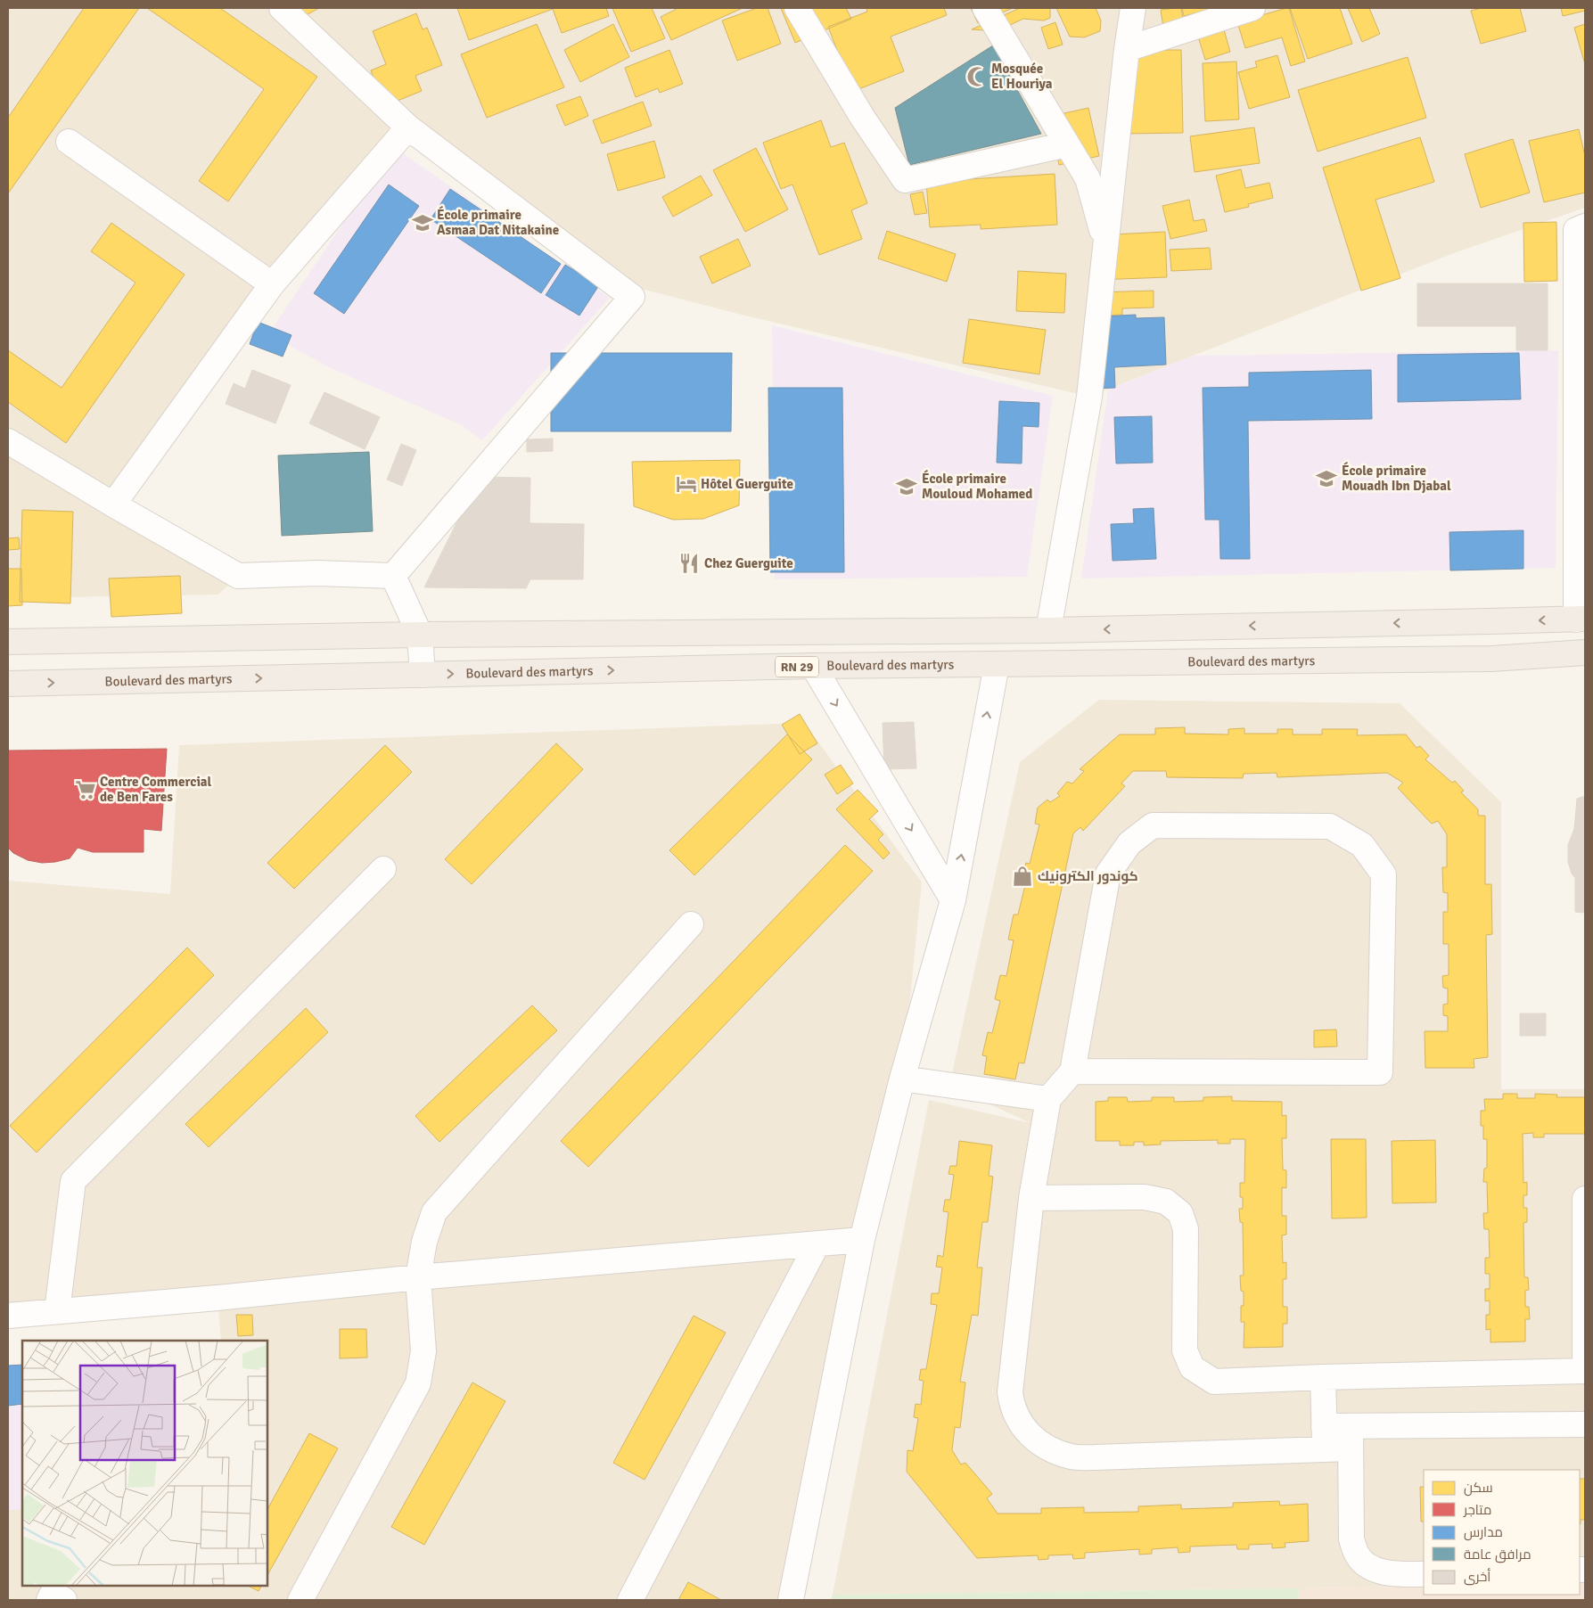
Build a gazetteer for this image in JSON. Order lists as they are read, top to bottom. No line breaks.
{"streets":{"highway":["Boulevard des martyrs","RN 29"]},"places":{"mosque":["Mosquée El Houriya"],"school or university":["École primaire Asmaa Dat Nitakaine","École primaire Mouadh Ibn Djabal","École primaire Mouloud Mohamed"],"hotel":["Hôtel Guerguite"],"restaurant":["Chez Guerguite"],"supermarket":["Centre Commercial de Ben Fares"],"shop":["كوندور الكترونيك"]},"legend":["سكن","متاجر","مدارس","مرافق عامة","أخرى"]}
